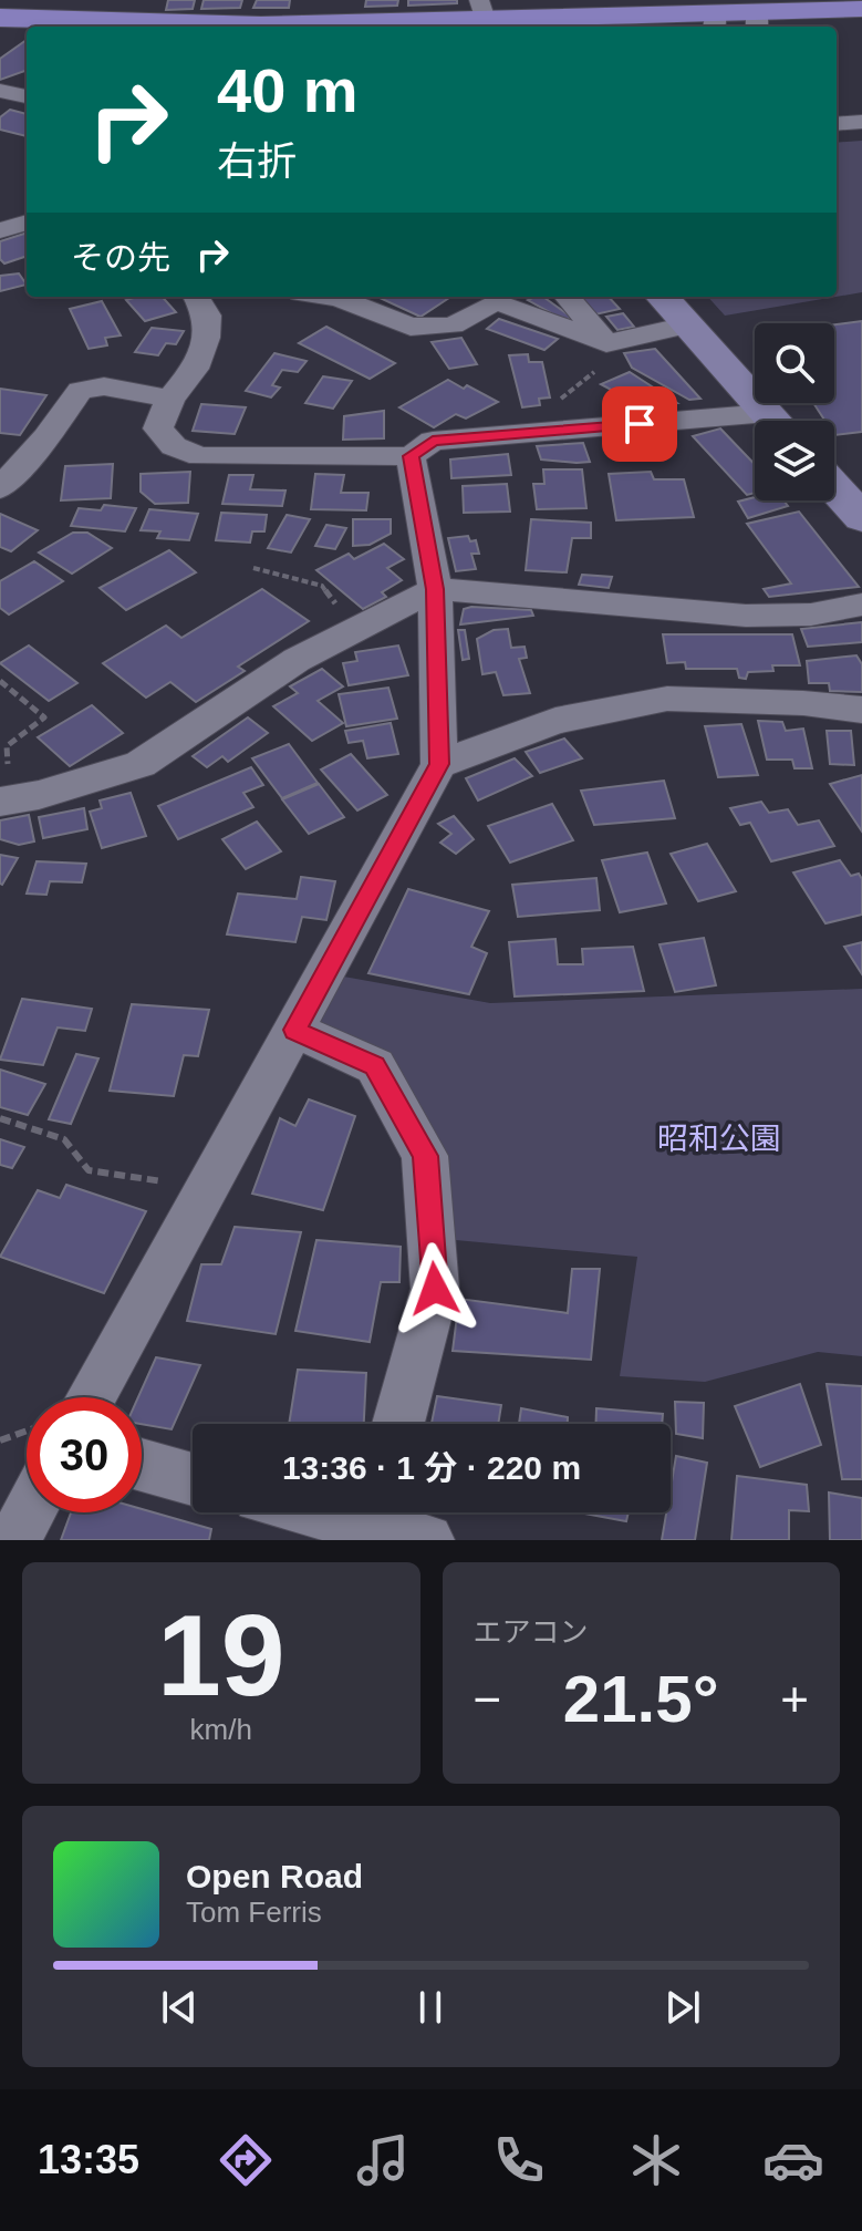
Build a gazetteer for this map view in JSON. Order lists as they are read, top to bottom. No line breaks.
{"parks":["昭和公園"],"page":{"turn":["40 m","右折"],"then":"その先","limit":"30","trip":"13:36 · 1 分 · 220 m","tile":[["19","km/h"],"エアコン"],"heat":["−","21.5°","+"],"song":["Open Road","Tom Ferris"],"tabs":"13:35"}}
